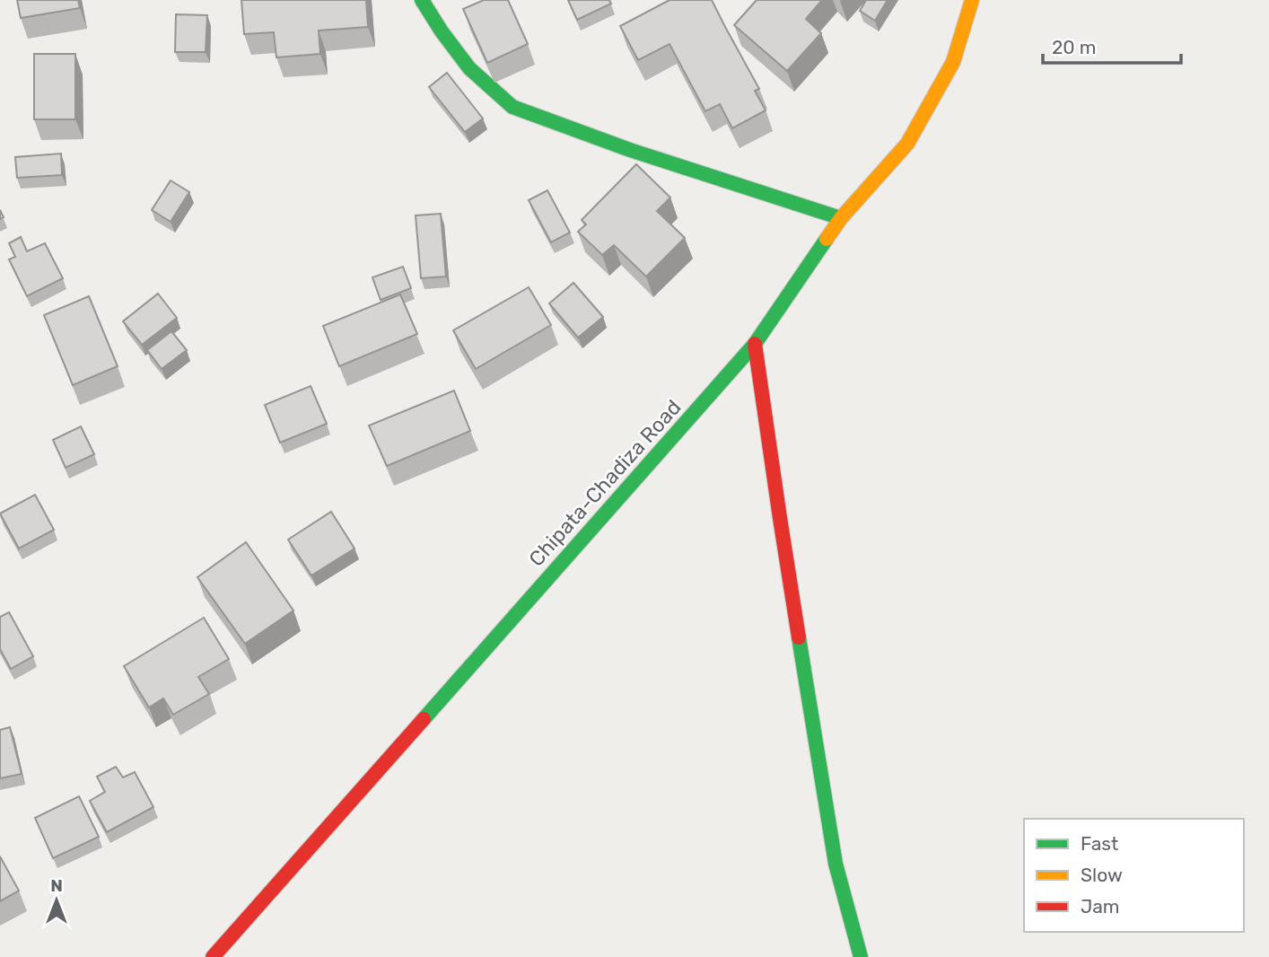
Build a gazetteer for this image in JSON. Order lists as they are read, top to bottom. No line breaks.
{"streets":{"main road":["Chipata-Chadiza Road"]},"legend":["Fast","Slow","Jam"],"scale_bar":"20 m","north":"top"}
